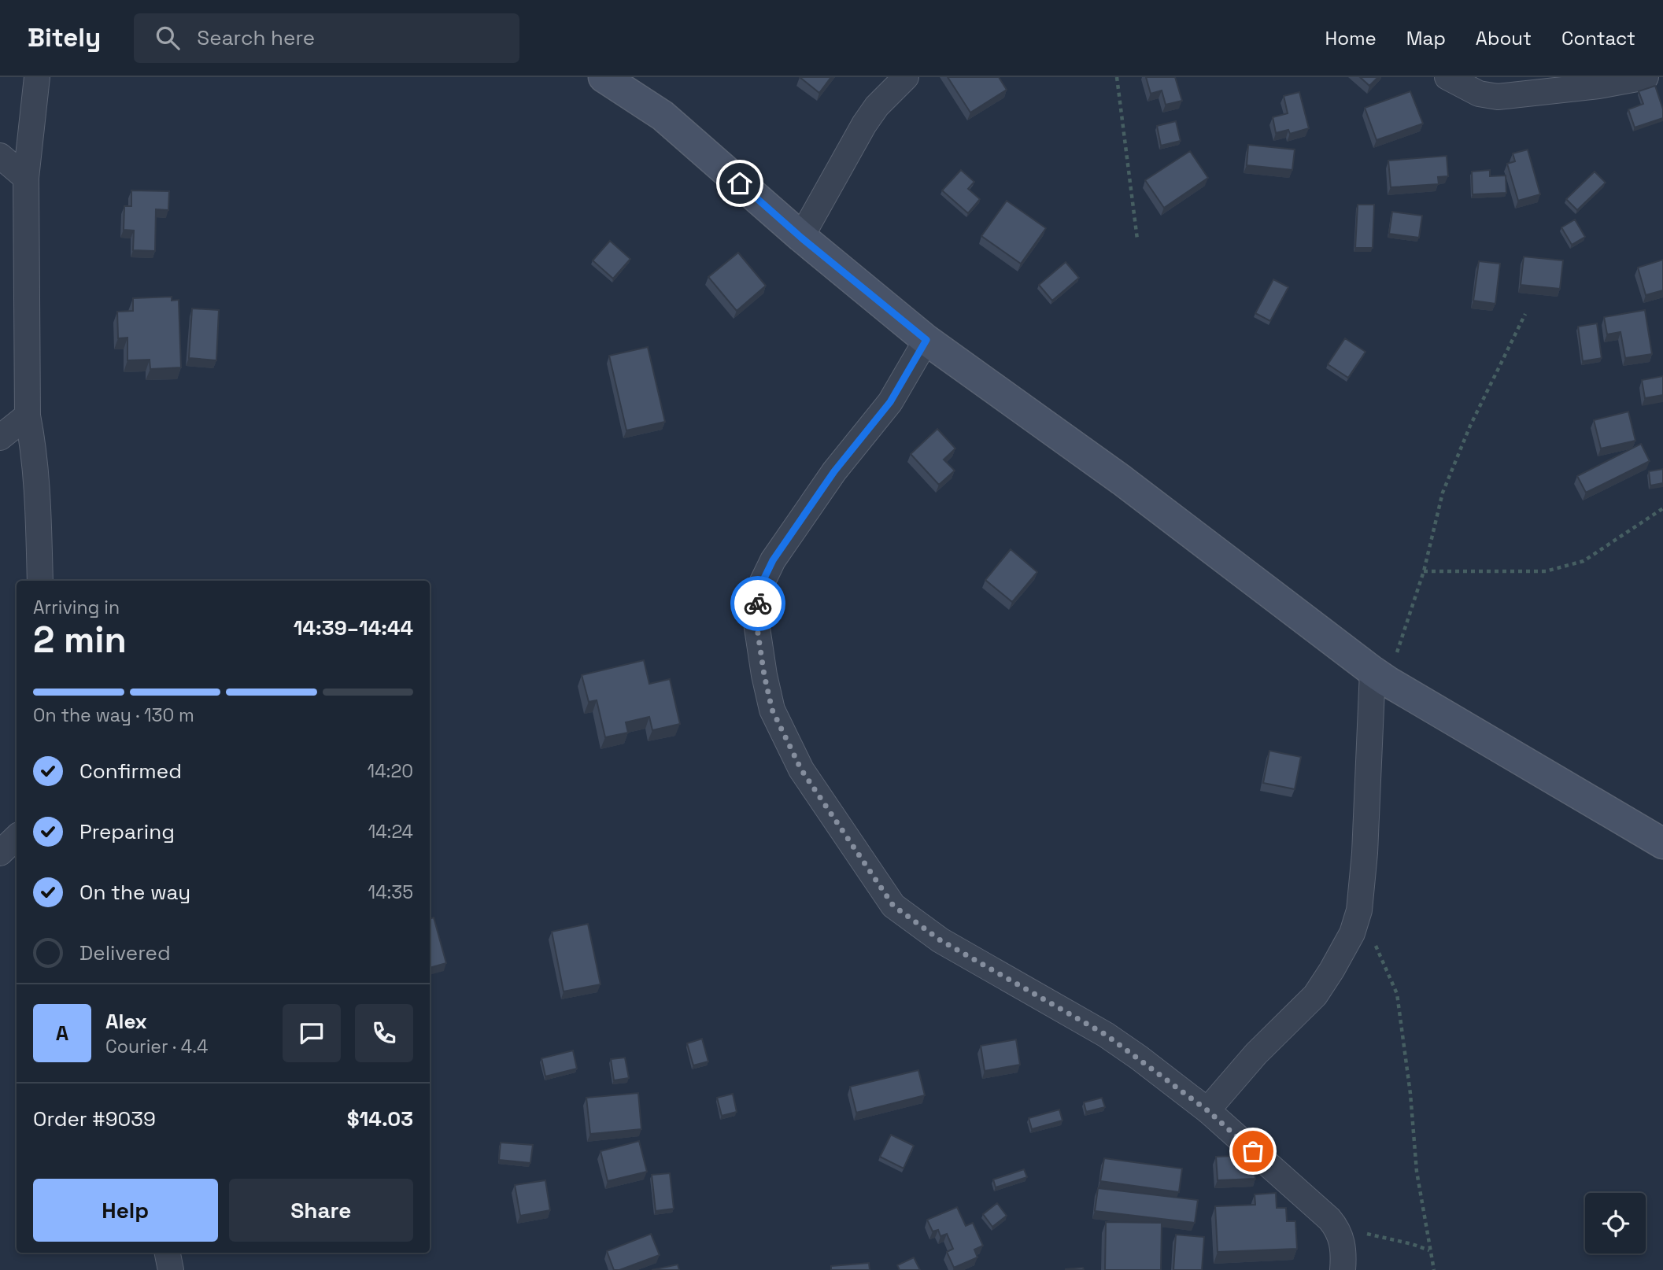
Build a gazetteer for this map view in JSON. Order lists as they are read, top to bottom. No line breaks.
{"page":{"header":"Bitely","search":"Search here","nav":["Home","Map","About","Contact"],"heading":["2 min","Arriving in","14:39–14:44"],"panel":["Alex","Courier · 4.4","Order #9039","$14.03"],"bar":"On the way · 130 m","list":[["Confirmed","14:20"],["Preparing","14:24"],["On the way","14:35"],"Delivered"],"round":"A","buttons":["Help","Share"]}}
